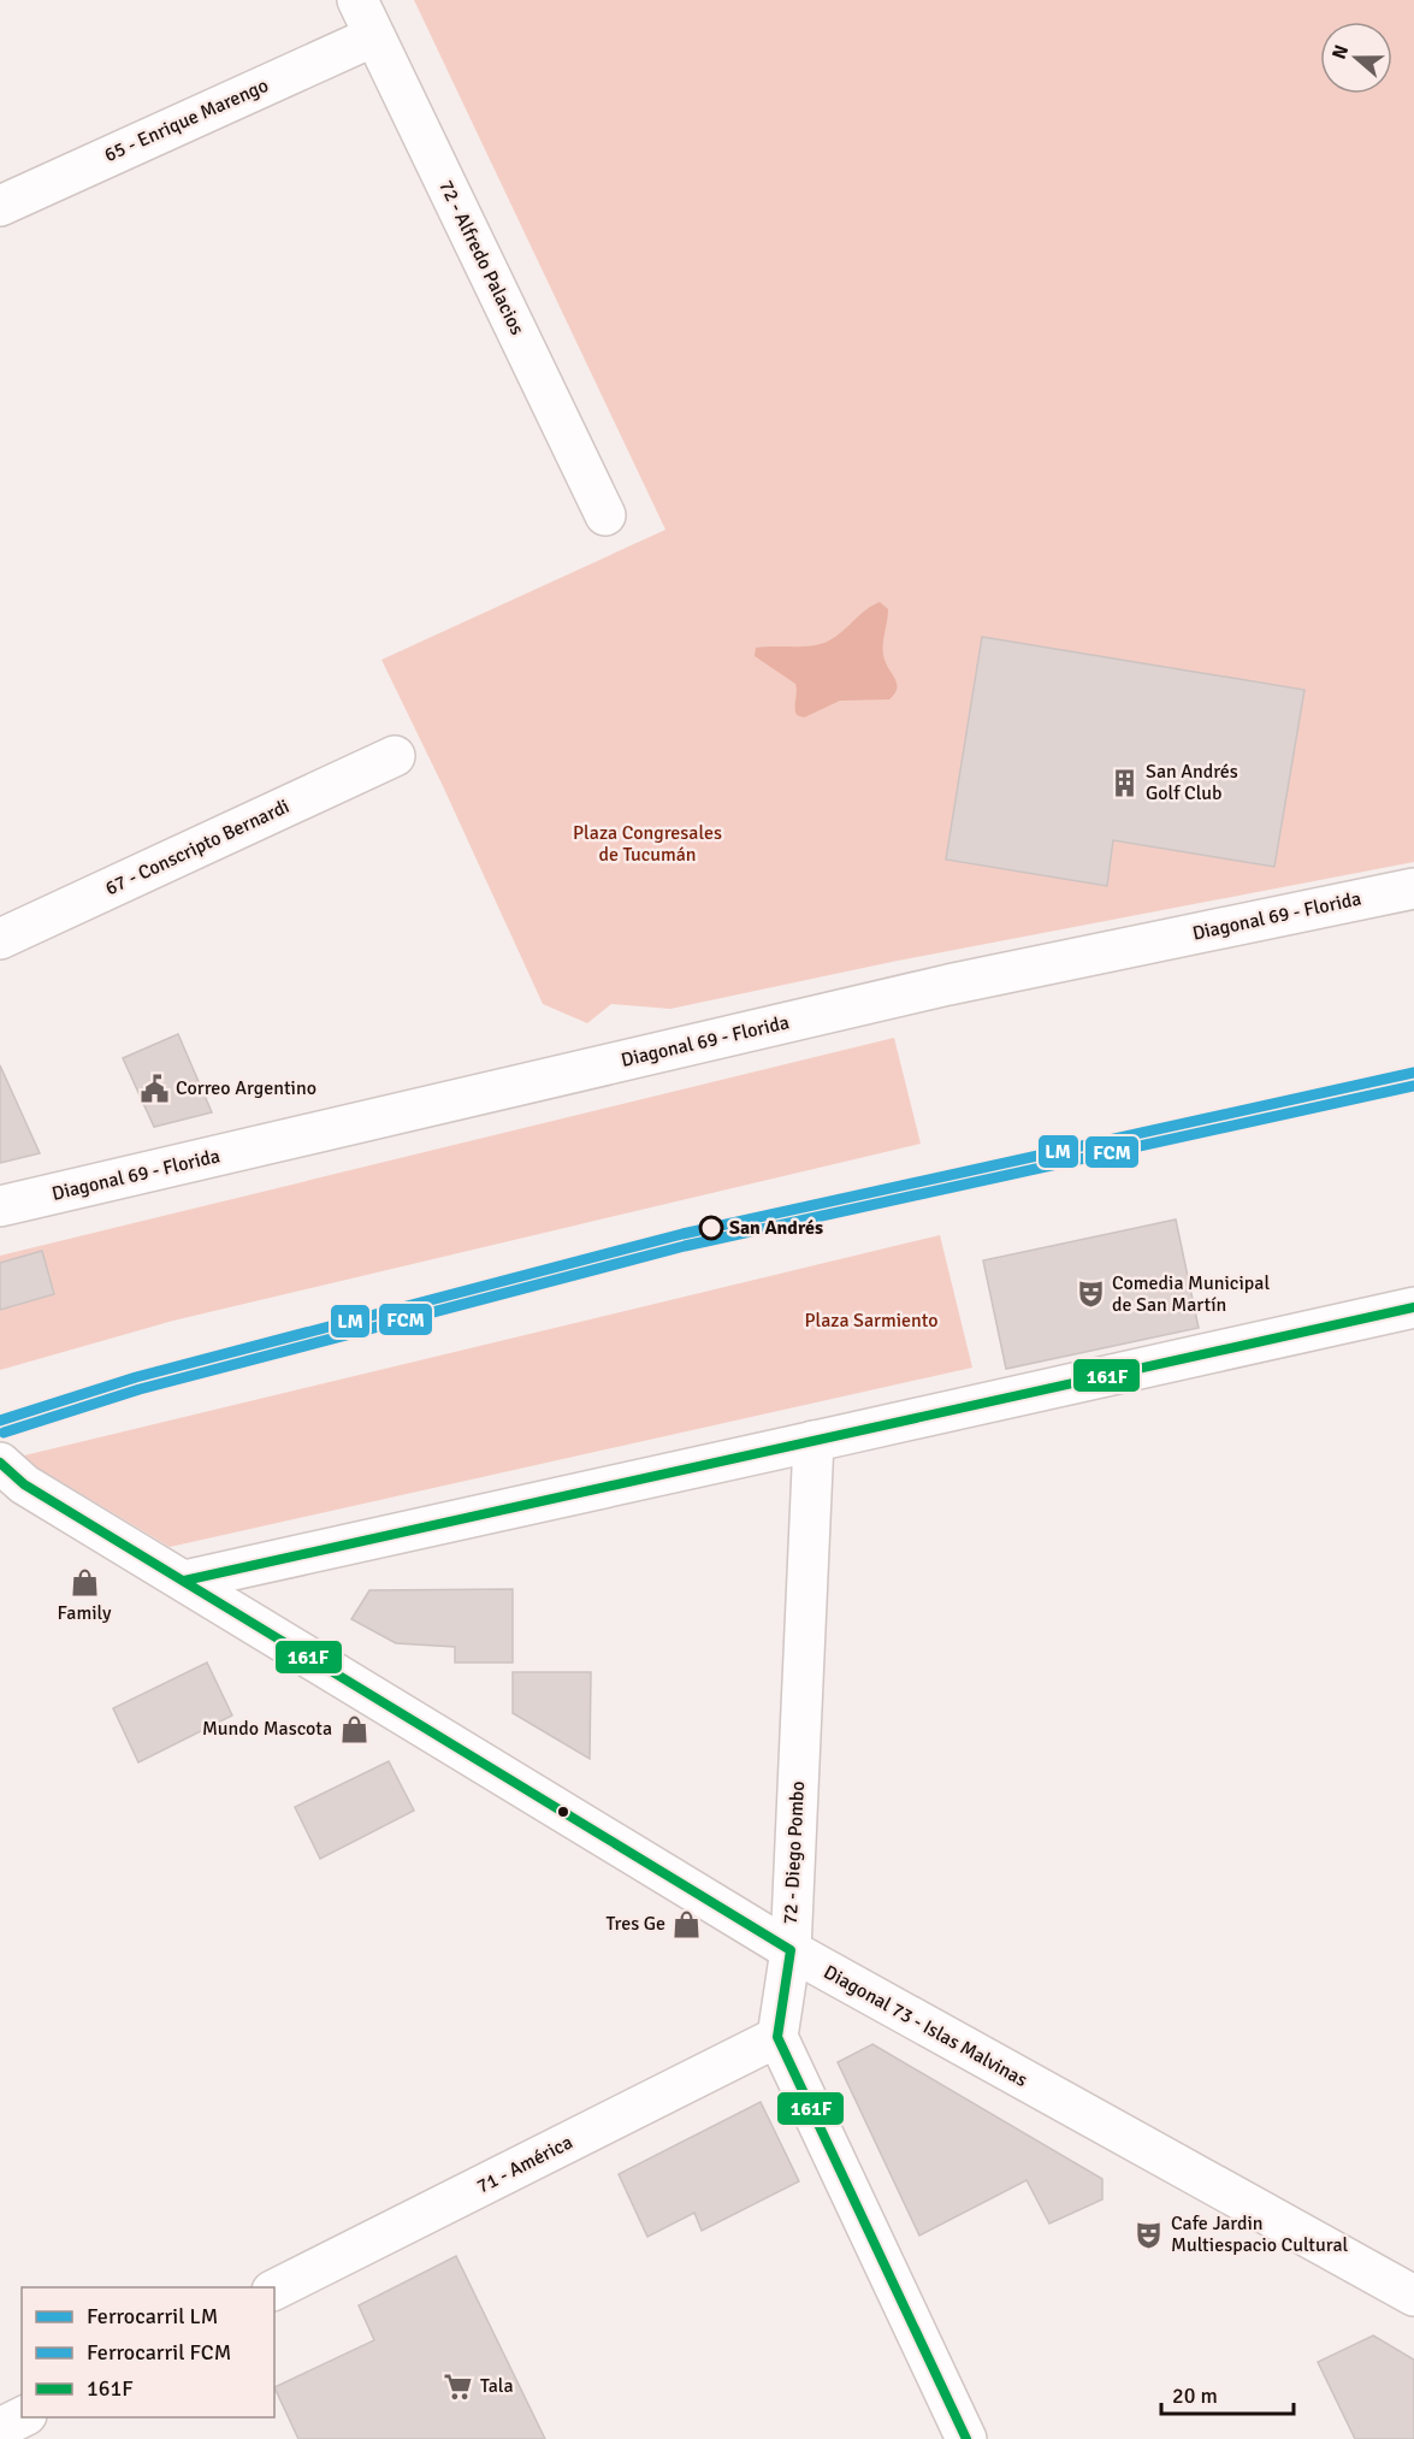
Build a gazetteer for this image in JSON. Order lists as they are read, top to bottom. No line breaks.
{"streets":{"street":["65 - Enrique Marengo","72 - Alfredo Palacios","67 - Conscripto Bernardi","Diagonal 69 - Florida","72 - Diego Pombo","Diagonal 73 - Islas Malvinas","71 - América"]},"crossings":[["65 - Enrique Marengo","72 - Alfredo Palacios"],["72 - Diego Pombo","Diagonal 73 - Islas Malvinas"],["72 - Diego Pombo","71 - América"]],"parks":["Plaza Congresales de Tucumán","Plaza Sarmiento"],"places":{"building":["San Andrés Golf Club"],"public building":["Correo Argentino"],"other":["San Andrés"],"theatre":["Comedia Municipal de San Martín","Cafe Jardin Multiespacio Cultural"],"shop":["Family","Mundo Mascota","Tres Ge"],"supermarket":["Tala"]},"lines":["rail line LM","rail line FCM","transit line 161F"],"legend":["Ferrocarril LM","Ferrocarril FCM","161F"],"scale_bar":"20 m","north":"left"}
